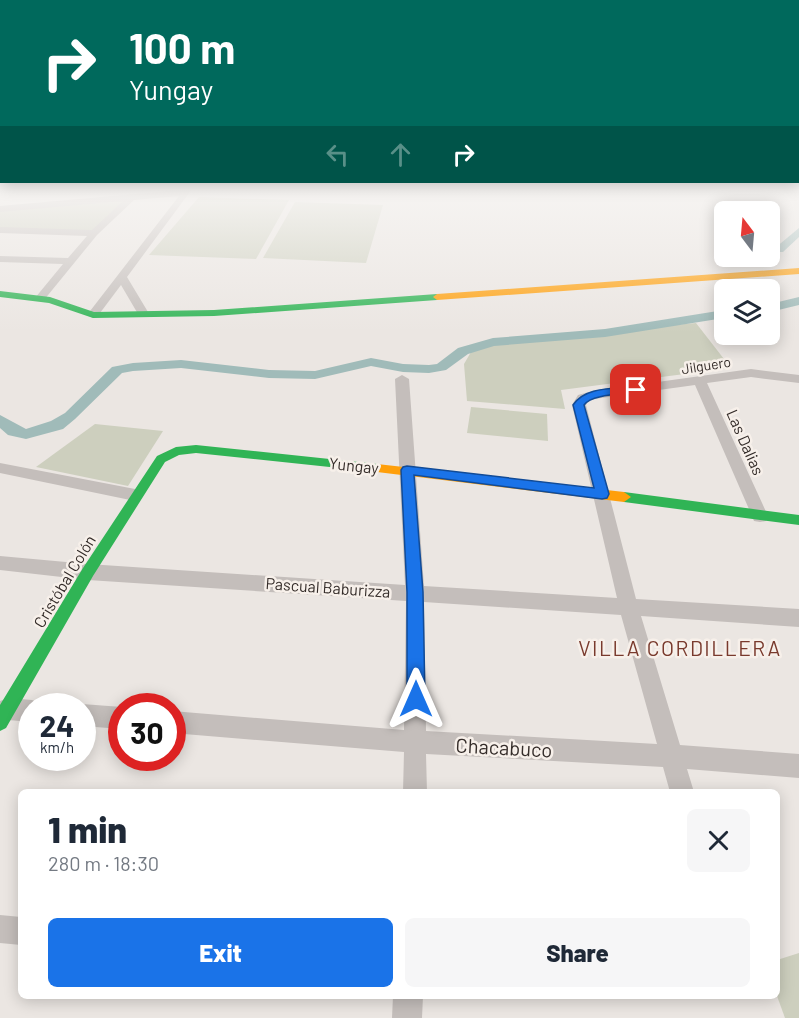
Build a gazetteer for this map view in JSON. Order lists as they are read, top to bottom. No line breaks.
{"streets":{"street":["Jilguero","Las Dalias","Yungay","Cristóbal Colón","Pascual Baburizza","Chacabuco"]},"crossings":[["Jilguero","Las Dalias"],["Jilguero","Yungay"],["Las Dalias","Yungay"],["Yungay","Cristóbal Colón"],["Cristóbal Colón","Pascual Baburizza"]],"districts":["VILLA CORDILLERA"],"north":"top","page":{"turn":["100 m","Yungay"],"speed":"24 km/h","limit":"30","heading":["1 min","280 m · 18:30"],"buttons":["Exit","Share"]}}
